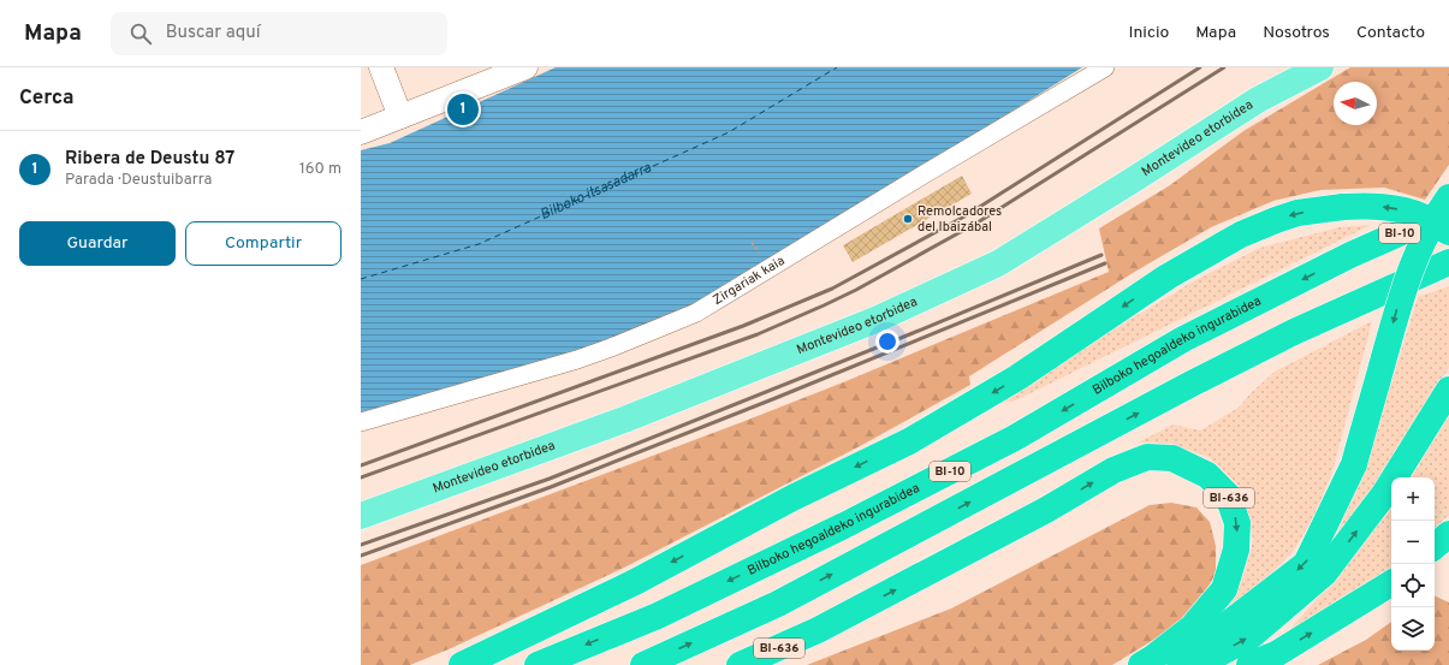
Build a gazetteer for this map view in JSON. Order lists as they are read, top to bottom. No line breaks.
{"streets":{"highway":["BI-10","Bilboko hegoaldeko ingurabidea","BI-636"],"main road":["Montevideo etorbidea"],"street":["Zirgariak kaia"]},"water":["Bilboko itsasadarra"],"places":["Remolcadores del Ibaizábal"],"north":"left","page":{"header":"Mapa","search":"Buscar aquí","nav":["Inicio","Mapa","Nosotros","Contacto"],"heading":"Cerca","pins":"1","list":[{"mark":"1","name":"Ribera de Deustu 87","note":"Parada · Deustuibarra","value":"160 m"}],"buttons":["Guardar","Compartir"],"map_buttons":["+","−"]}}
